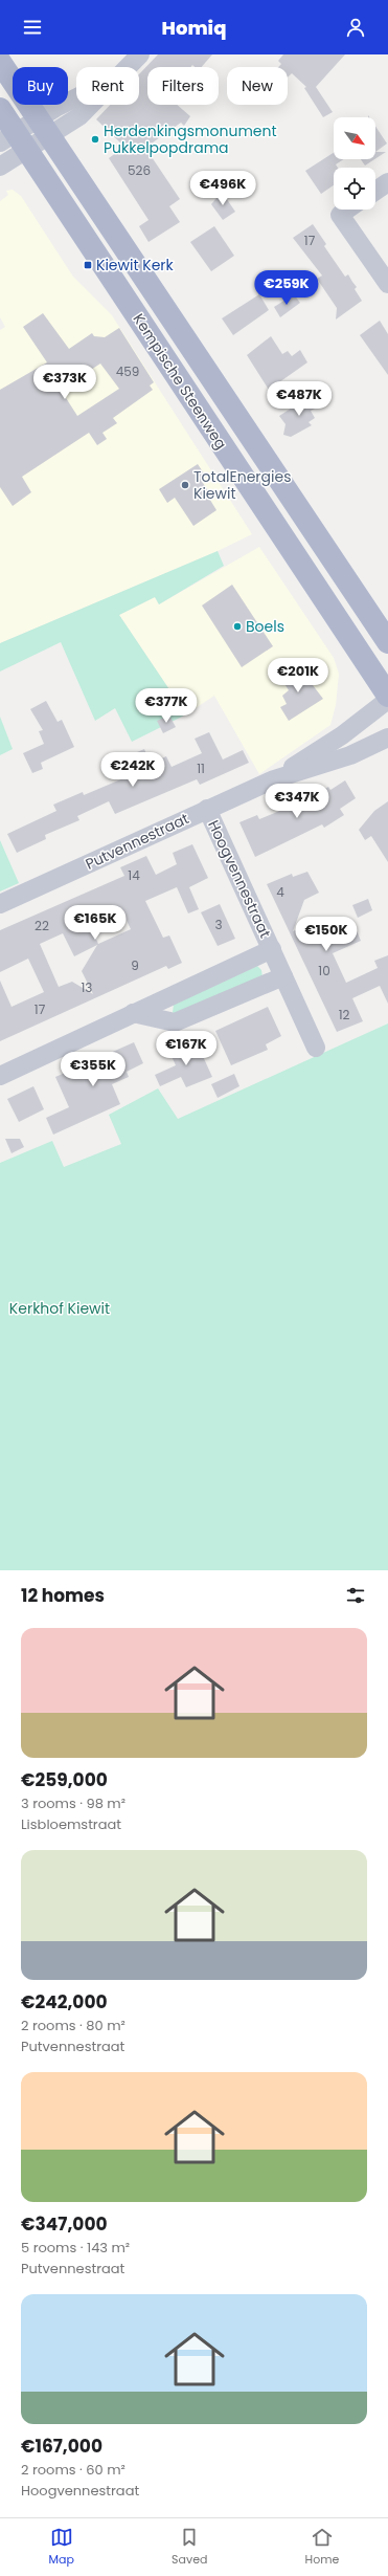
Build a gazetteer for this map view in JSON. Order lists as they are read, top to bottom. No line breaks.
{"streets":{"main road":["Kempische Steenweg"],"street":["Putvennestraat","Hoogvennestraat"]},"crossings":[["Putvennestraat","Hoogvennestraat"]],"parks":["Kerkhof Kiewit"],"places":{"other":["Herdenkingsmonument Pukkelpopdrama","TotalEnergies Kiewit","Boels"],"transit":["Kiewit Kerk"]},"house_numbers":["526","17","459","11","14","4","3","22","9","10","13","17","12"],"north":"bottom right","page":{"header":"Homiq","chip":["Buy","Rent","Filters","New"],"price":["€496K","€259K","€373K","€487K","€201K","€377K","€242K","€347K","€165K","€150K","€167K","€355K"],"heading":"12 homes","list":[{"name":"€259,000","note":"3 rooms · 98 m² · Lisbloemstraat"},{"name":"€242,000","note":"2 rooms · 80 m² · Putvennestraat"},{"name":"€347,000","note":"5 rooms · 143 m² · Putvennestraat"},{"name":"€167,000","note":"2 rooms · 60 m² · Hoogvennestraat"}],"tabs":["Map","Saved","Home"]}}
